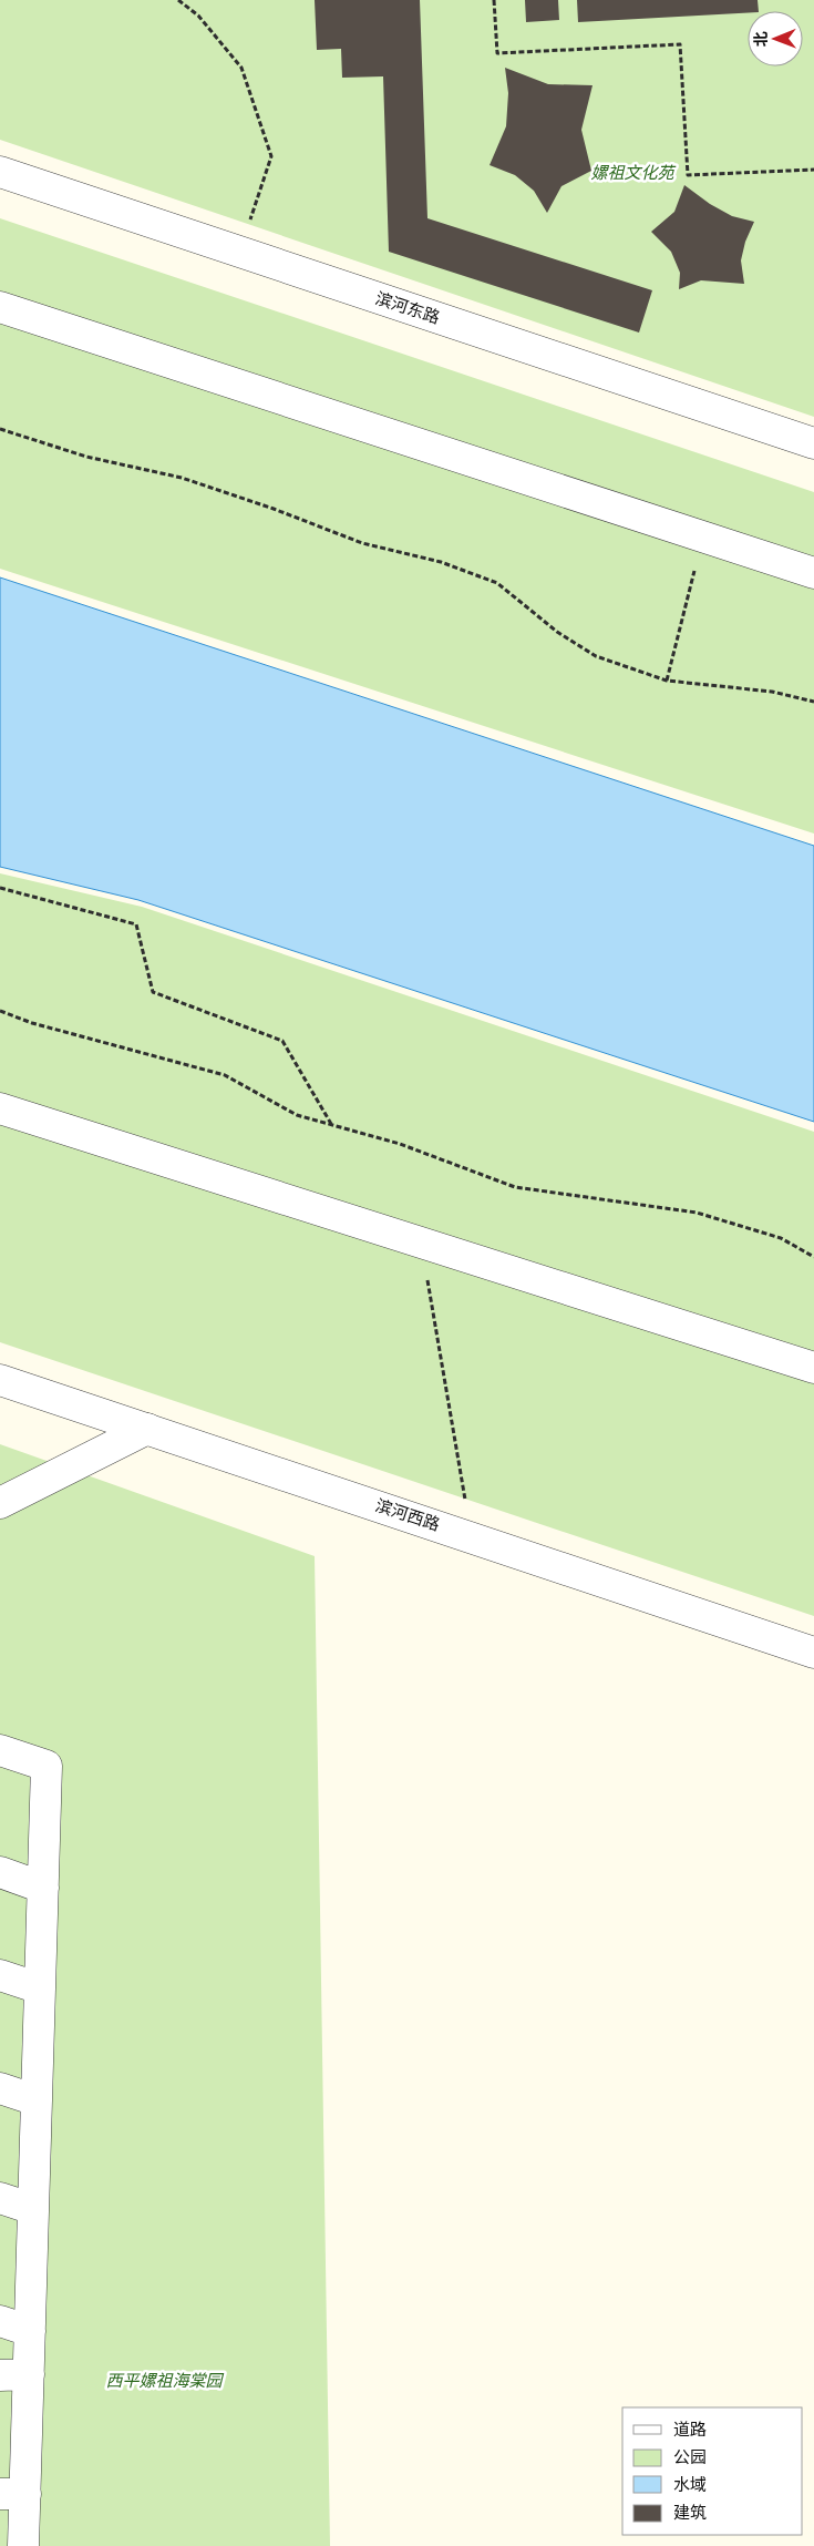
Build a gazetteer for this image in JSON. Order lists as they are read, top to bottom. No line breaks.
{"streets":{"street":["滨河东路","滨河西路"]},"parks":["嫘祖文化苑","西平嫘祖海棠园"],"legend":["道路","公园","水域","建筑"],"north":"left"}
